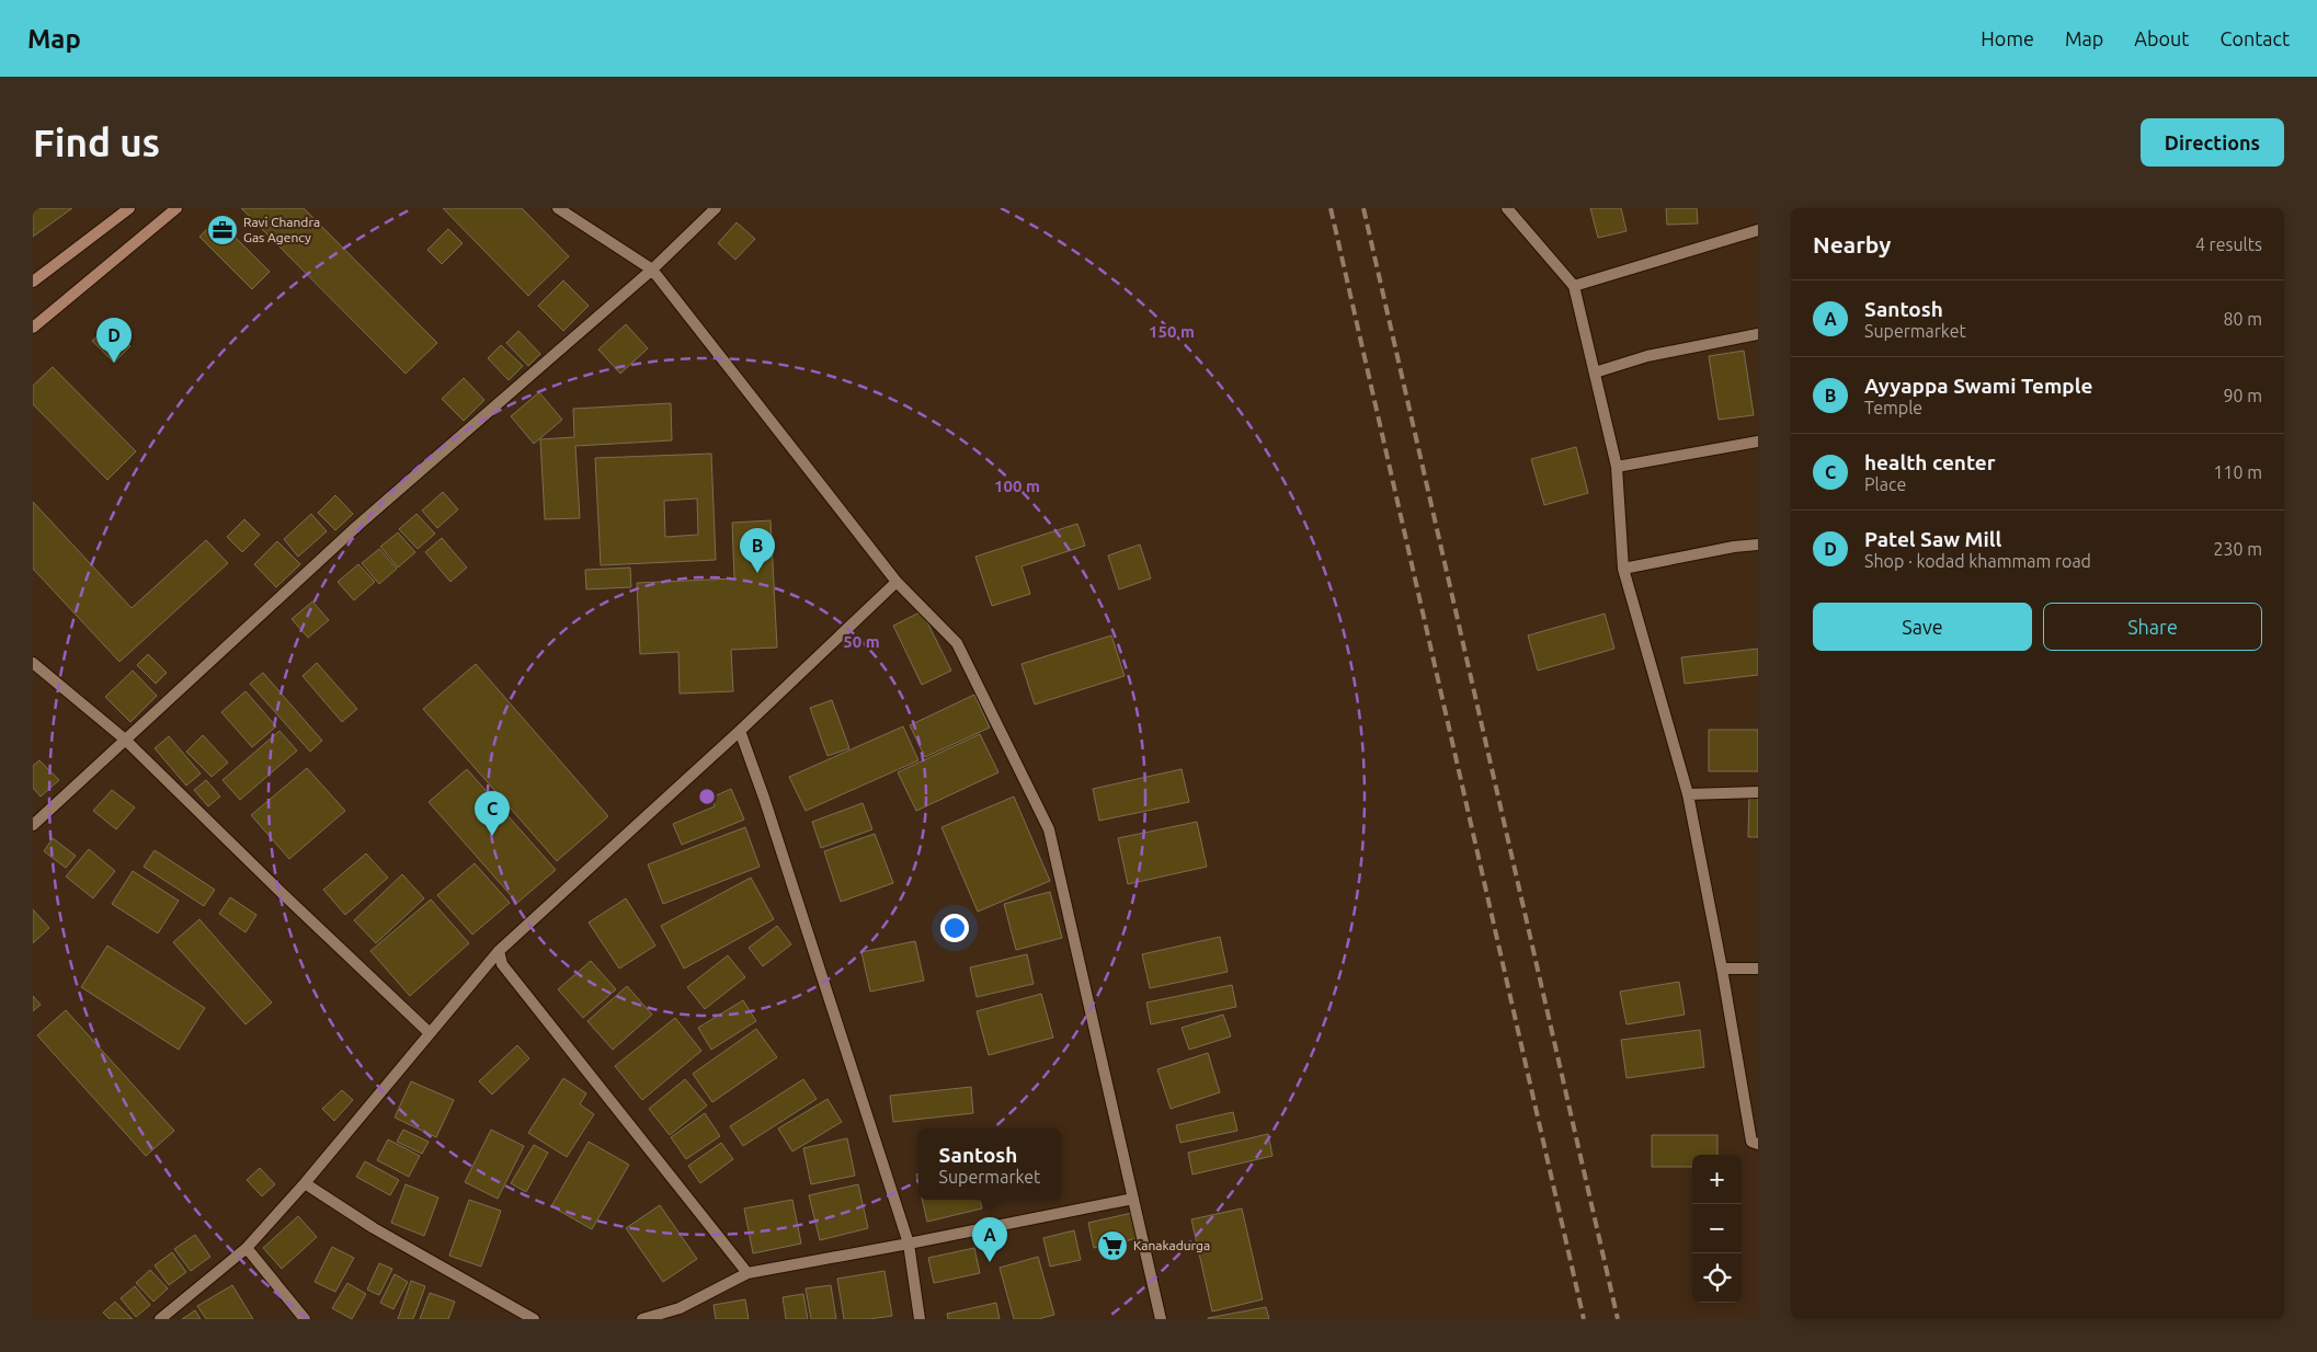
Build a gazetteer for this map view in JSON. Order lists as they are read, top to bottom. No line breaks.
{"places":{"office":["Ravi Chandra Gas Agency"],"supermarket":["Kanakadurga"]},"page":{"header":"Map","nav":["Home","Map","About","Contact"],"buttons":["Directions",["Save","Share"]],"title":"Find us","heading":["Nearby","4 results"],"list":[{"mark":"A","name":"Santosh","note":"Supermarket","value":"80 m"},{"mark":"B","name":"Ayyappa Swami Temple","note":"Temple","value":"90 m"},{"mark":"C","name":"health center","note":"Place","value":"110 m"},{"mark":"D","name":"Patel Saw Mill","note":"Shop · kodad khammam road","value":"230 m"}],"pins":["D","B","C","A"],"popup":["Santosh","Supermarket"],"map_buttons":["+","−"]},"rings":["150 m","100 m","50 m"]}
